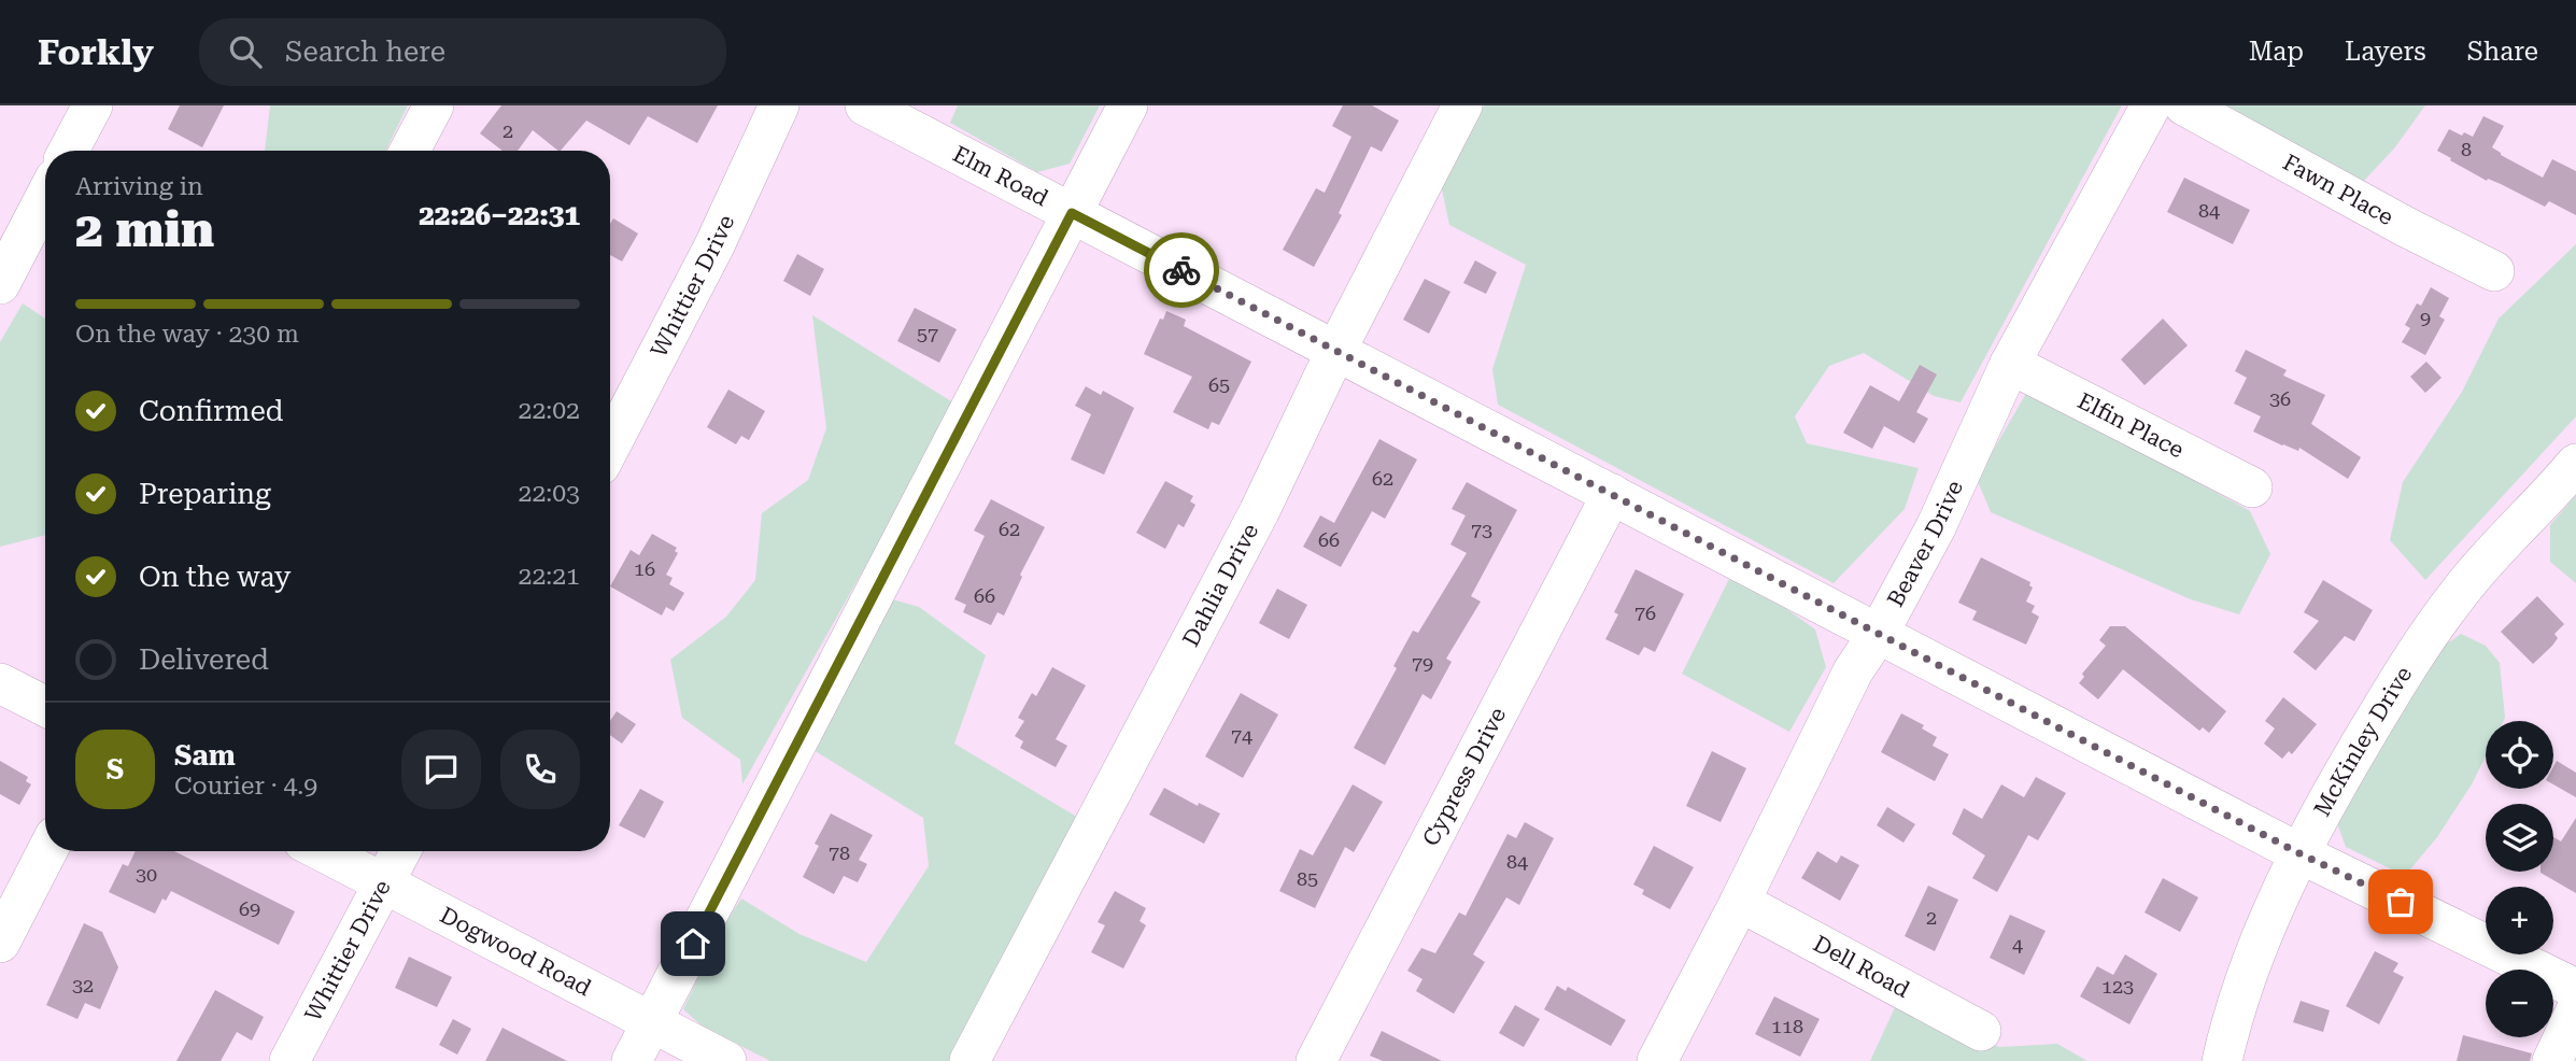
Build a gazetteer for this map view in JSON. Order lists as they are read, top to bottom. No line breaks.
{"streets":{"street":["Elm Road","Fawn Place","Whittier Drive","Elfin Place","Beaver Drive","Dahlia Drive","McKinley Drive","Cypress Drive","Dogwood Road","Dell Road"]},"crossings":[["Elm Road","Beaver Drive"],["Elm Road","Dahlia Drive"],["Elm Road","McKinley Drive"],["Elm Road","Cypress Drive"],["Whittier Drive","Dogwood Road"],["Elfin Place","Beaver Drive"],["Beaver Drive","Dell Road"]],"house_numbers":["2","8","84","9","57","65","36","62","62","73","66","16","66","76","79","74","78","84","30","85","69","2","4","32","123","118"],"page":{"header":"Forkly","search":"Search here","nav":["Map","Layers","Share"],"heading":["2 min","Arriving in","22:26–22:31"],"panel":["Sam","Courier · 4.9"],"bar":"On the way · 230 m","list":[["Confirmed","22:02"],["Preparing","22:03"],["On the way","22:21"],"Delivered"],"map_buttons":["+","−"],"round":"S"}}
